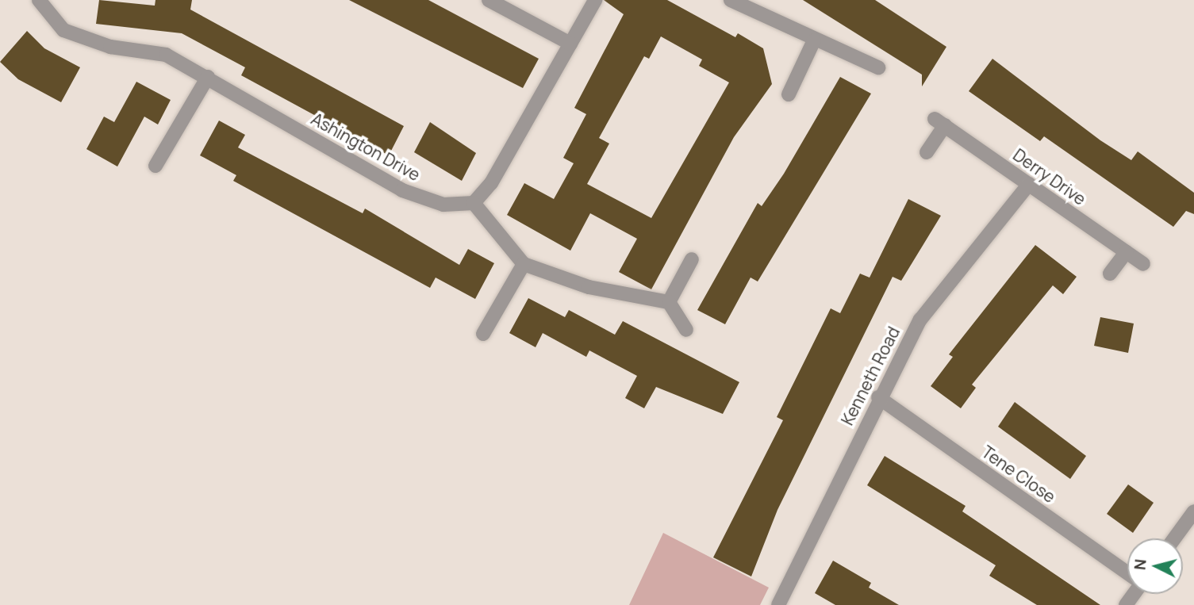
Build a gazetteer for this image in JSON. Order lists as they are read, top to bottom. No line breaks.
{"streets":{"street":["Ashington Drive","Derry Drive","Kenneth Road","Tene Close"]},"crossings":[["Derry Drive","Kenneth Road"],["Kenneth Road","Tene Close"]],"north":"left"}
